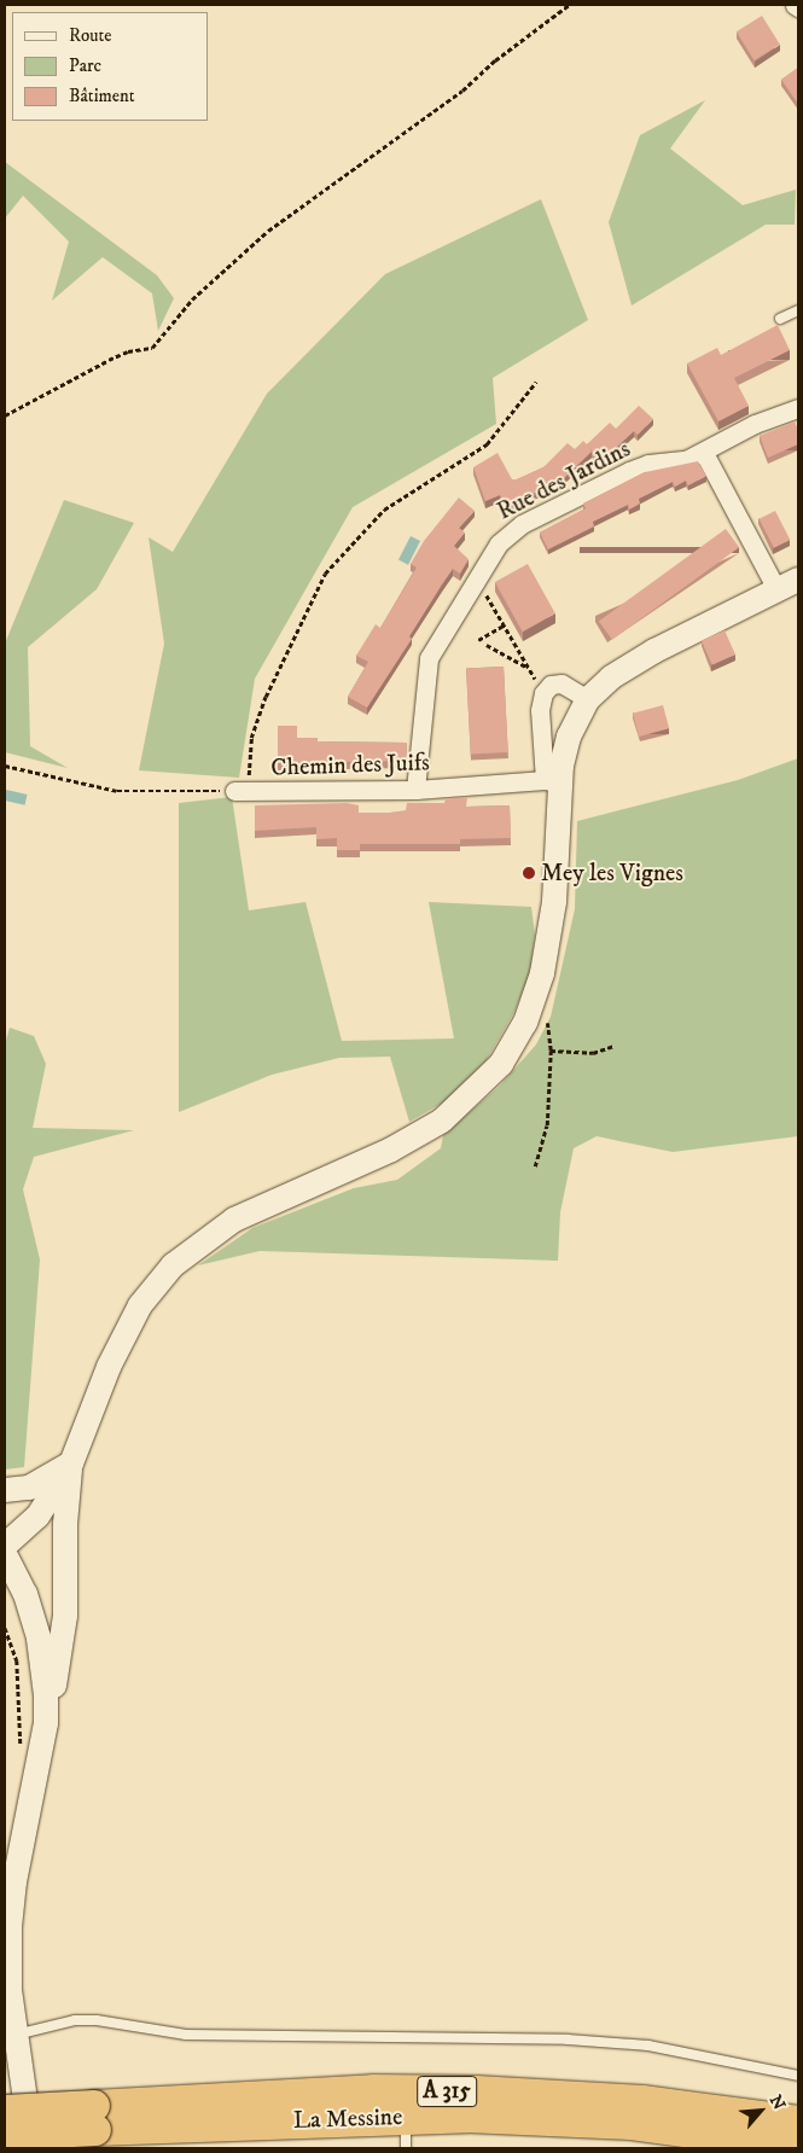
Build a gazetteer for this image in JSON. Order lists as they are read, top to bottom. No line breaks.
{"streets":{"highway":["A 315","La Messine"],"street":["Rue des Jardins","Chemin des Juifs"]},"crossings":[["Rue des Jardins","Chemin des Juifs"]],"places":["Mey les Vignes"],"legend":["Route","Parc","Bâtiment"],"north":"top right"}
